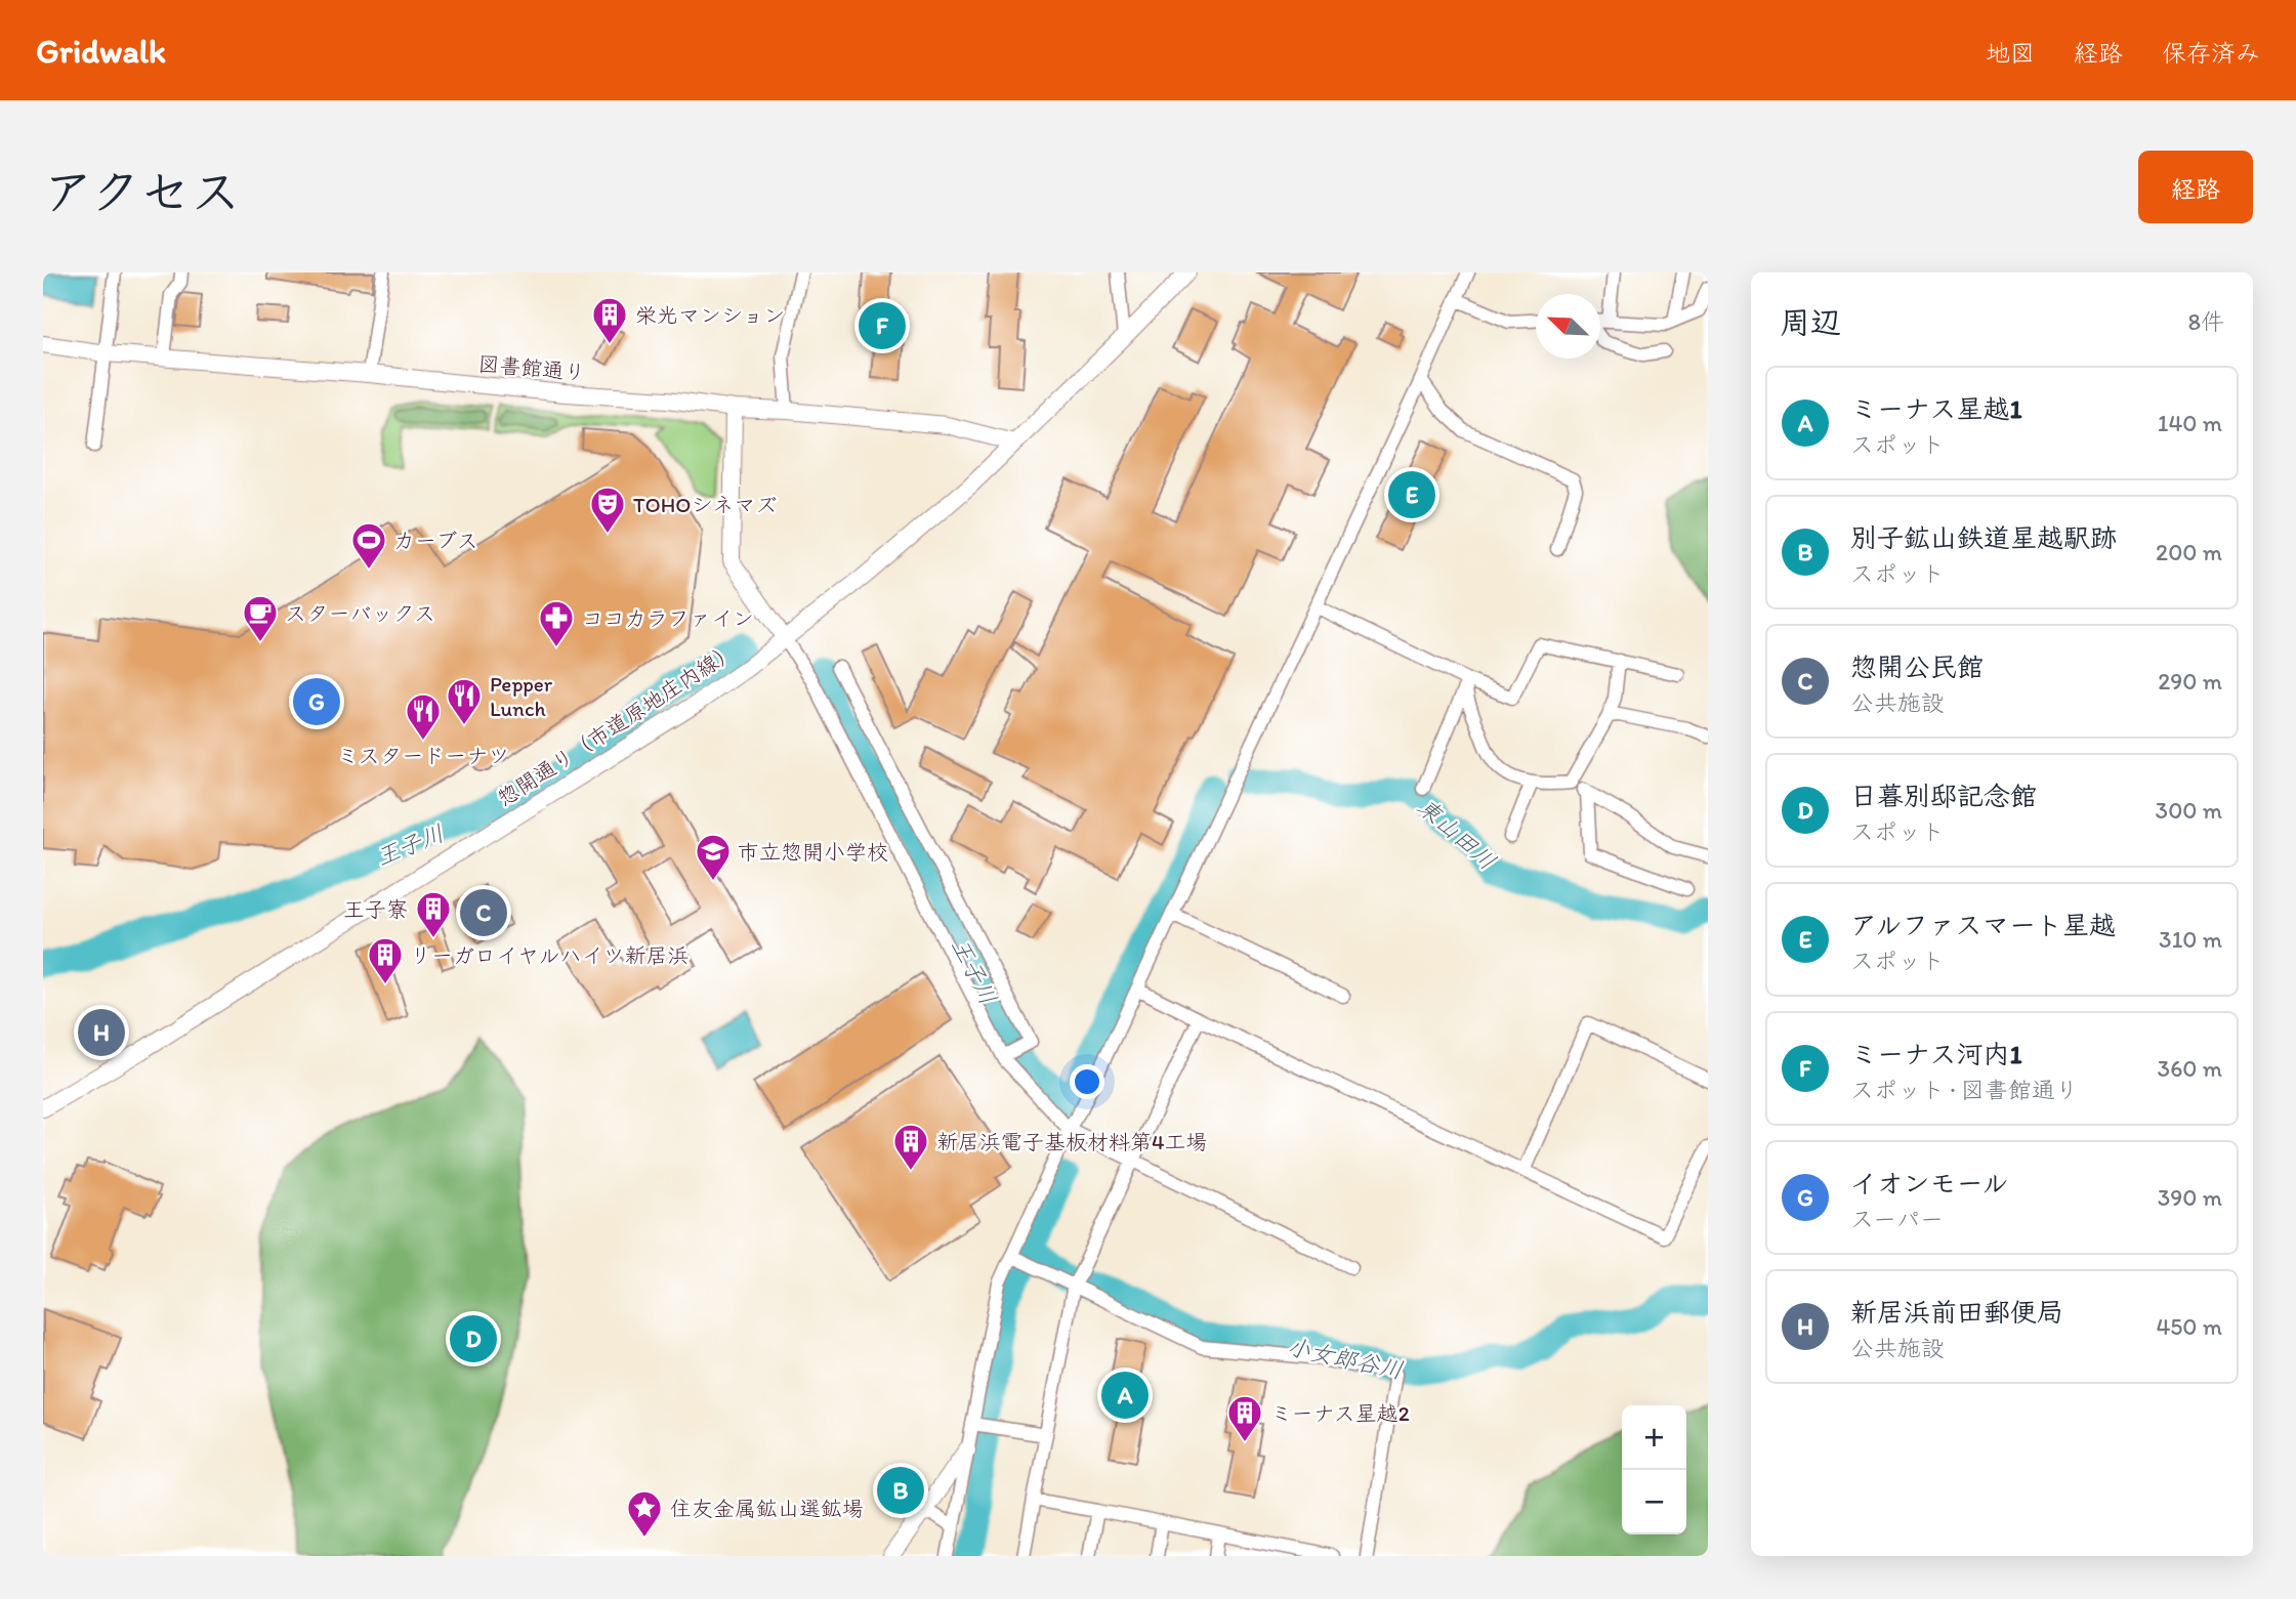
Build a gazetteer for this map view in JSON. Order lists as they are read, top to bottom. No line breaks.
{"streets":{"street":["図書館通り","惣開通り（市道原地庄内線）"]},"crossings":[["図書館通り","惣開通り（市道原地庄内線）"]],"water":["東山田川","王子川","小女郎谷川"],"places":{"building":["栄光マンション","王子寮","リーガロイヤルハイツ新居浜","新居浜電子基板材料第4工場","ミーナス星越2"],"theatre":["TOHOシネマズ"],"sports":["カーブス"],"cafe":["スターバックス"],"pharmacy":["ココカラファイン"],"restaurant":["Pepper Lunch","ミスタードーナツ"],"school or university":["市立惣開小学校"],"place":["住友金属鉱山選鉱場"]},"north":"top left","page":{"header":"Gridwalk","nav":["地図","経路","保存済み"],"title":"アクセス","buttons":"経路","heading":["周辺","8件"],"pins":["F","E","G","C","H","D","A","B"],"list":[{"mark":"A","name":"ミーナス星越1","note":"スポット","value":"140 m"},{"mark":"B","name":"別子鉱山鉄道星越駅跡","note":"スポット","value":"200 m"},{"mark":"C","name":"惣開公民館","note":"公共施設","value":"290 m"},{"mark":"D","name":"日暮別邸記念館","note":"スポット","value":"300 m"},{"mark":"E","name":"アルファスマート星越","note":"スポット","value":"310 m"},{"mark":"F","name":"ミーナス河内1","note":"スポット · 図書館通り","value":"360 m"},{"mark":"G","name":"イオンモール","note":"スーパー","value":"390 m"},{"mark":"H","name":"新居浜前田郵便局","note":"公共施設","value":"450 m"}],"map_buttons":["+","−"]}}
